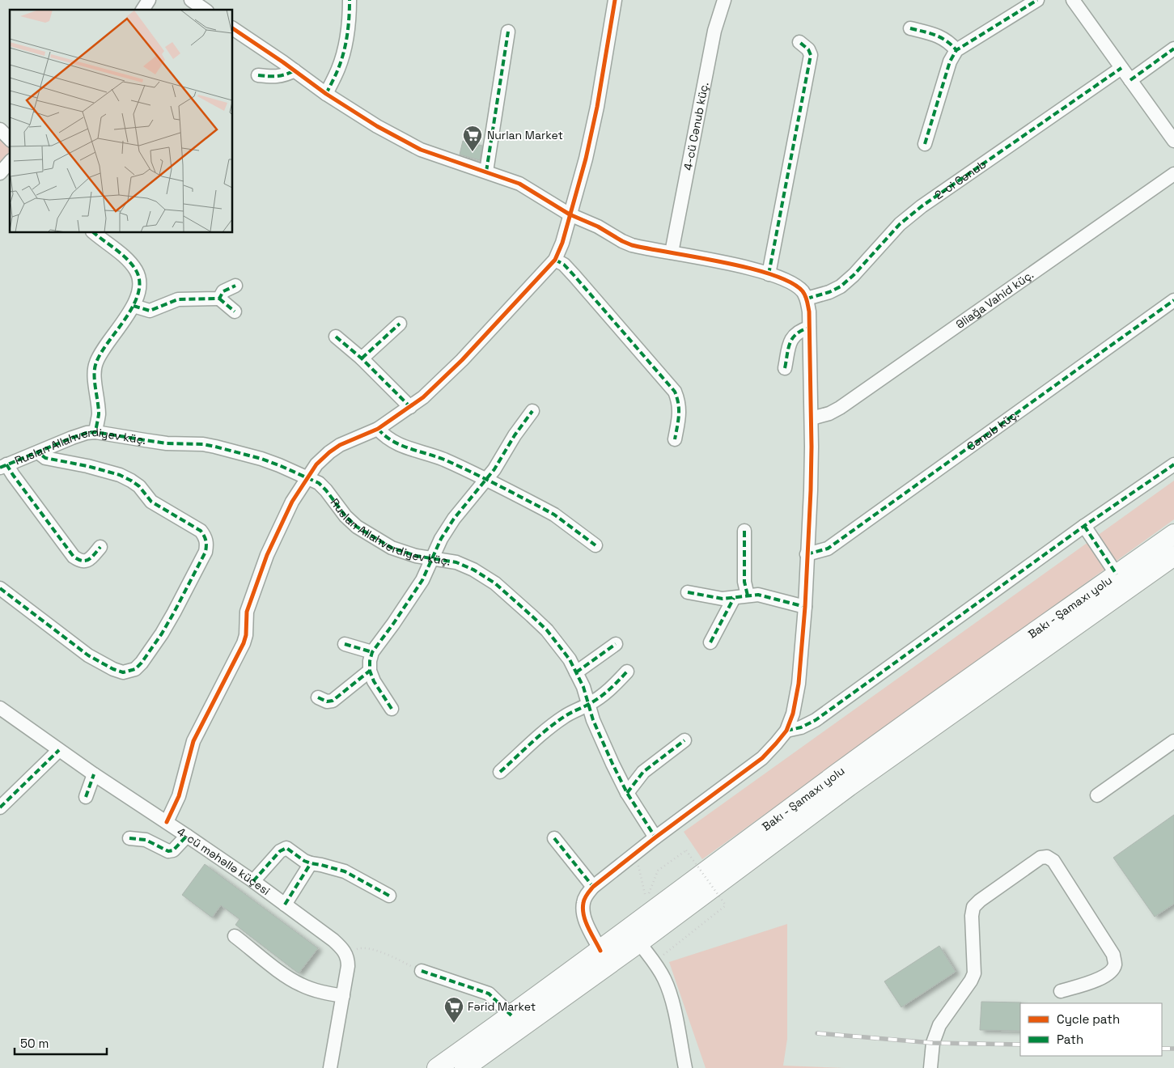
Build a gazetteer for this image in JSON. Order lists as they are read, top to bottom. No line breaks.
{"streets":{"highway":["Bakı - Şamaxı yolu"],"street":["4-cü Cənub küç.","2-ci Cənub","Əliağa Vahid küç.","Cənub küç.","Ruslan Allahverdiyev küç.","4-cü məhəllə küçesi"]},"places":{"supermarket":["Nurlan Market","Fərid Market"]},"legend":["Cycle path","Path"],"scale_bar":"50 m"}
